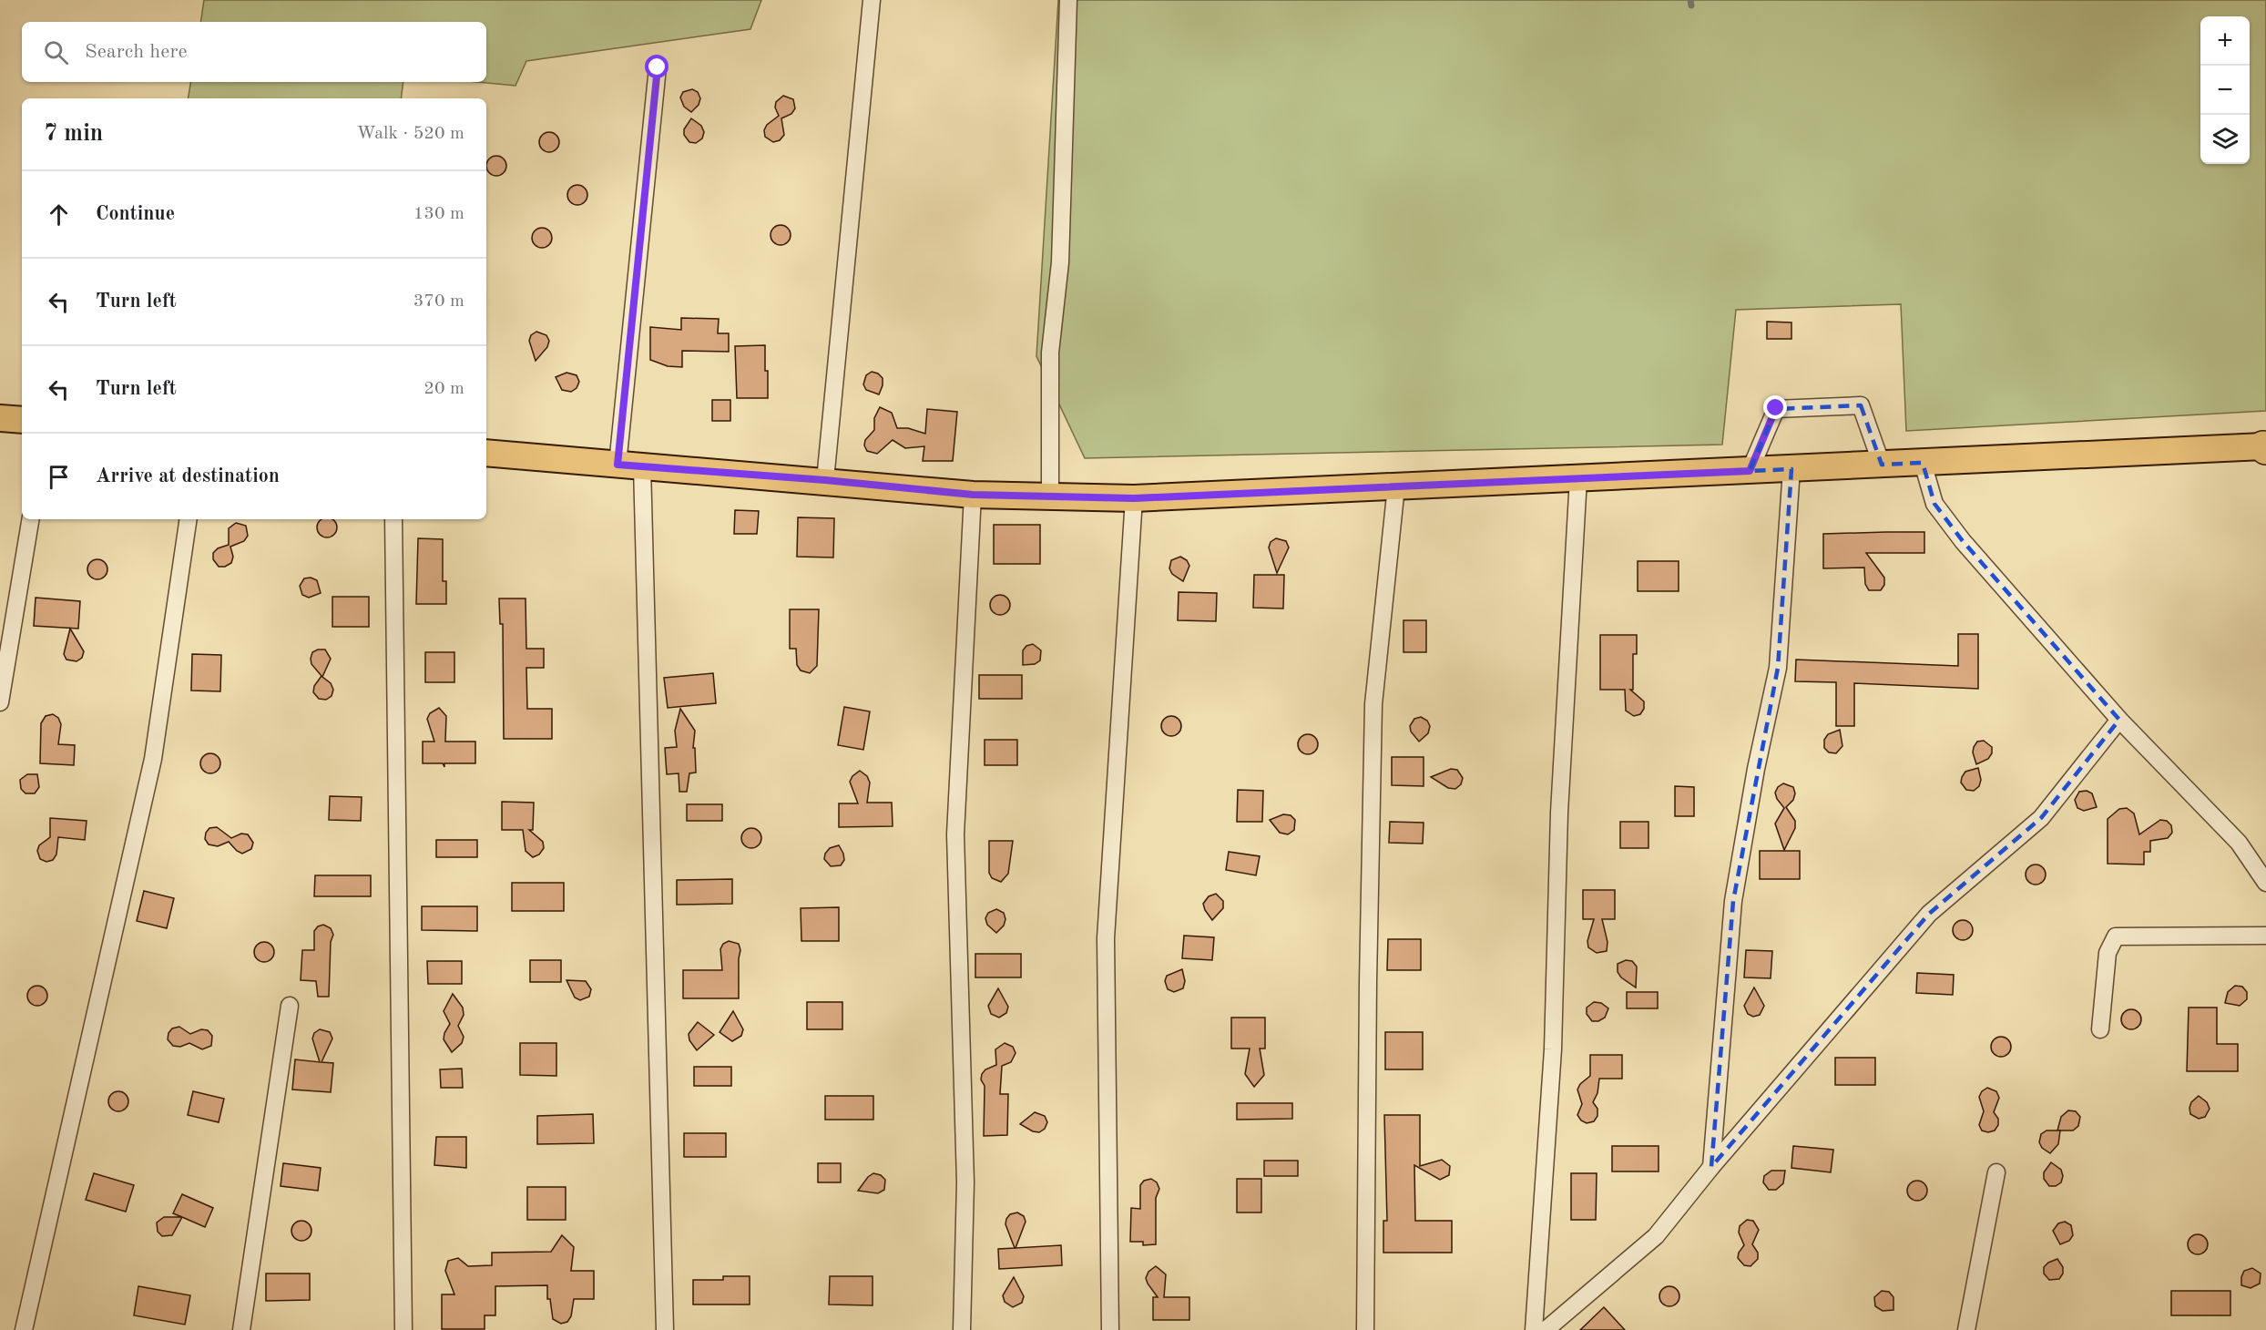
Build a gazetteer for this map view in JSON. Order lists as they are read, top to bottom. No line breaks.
{"page":{"map_buttons":["+","−"],"search":"Search here","heading":["7 min","Walk · 520 m"],"list":[["Continue","130 m"],["Turn left","370 m"],["Turn left","20 m"],"Arrive at destination"]}}
